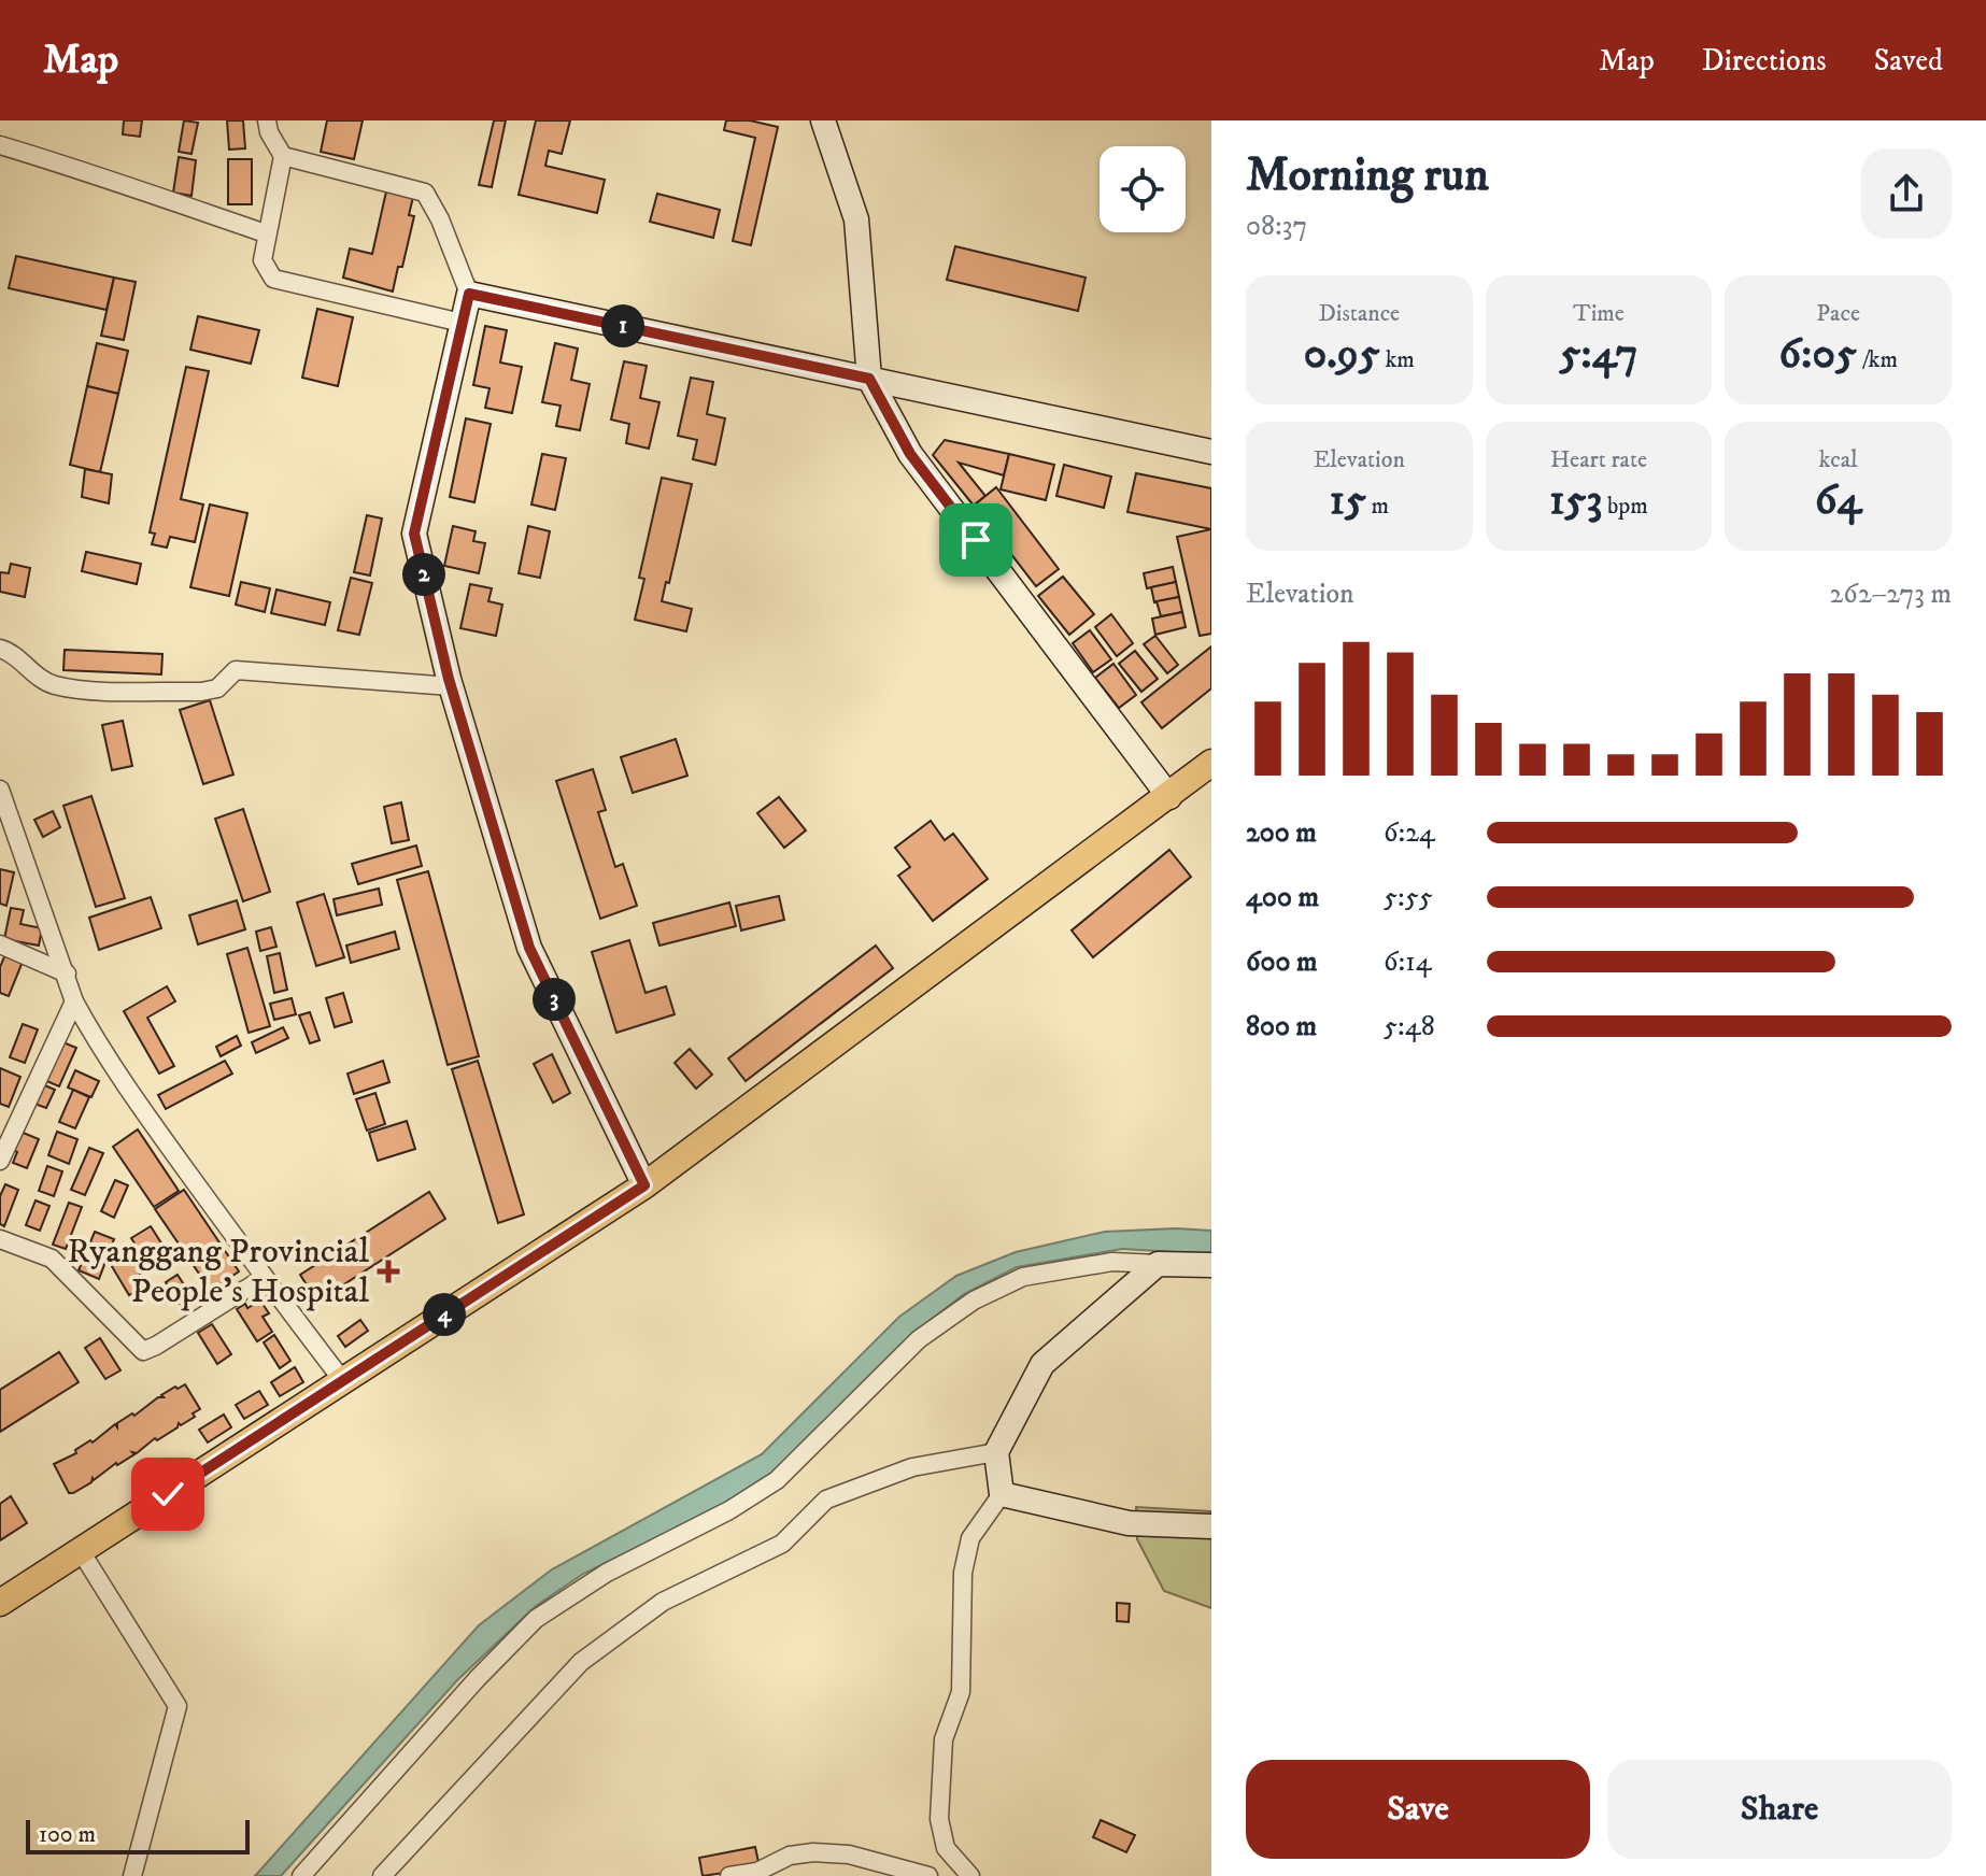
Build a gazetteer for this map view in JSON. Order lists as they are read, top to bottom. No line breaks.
{"places":{"health":["Ryanggang Provincial People's Hospital"]},"scale_bar":"100 m","page":{"header":"Map","nav":["Map","Directions","Saved"],"heading":["Morning run","08:37"],"stats":[["Distance","0.95 km"],["Time","5:47"],["Pace","6:05 /km"],["Elevation","15 m"],["Heart rate","153 bpm"],["kcal","64"]],"pins":["1","2","3","4"],"chart":["Elevation","262–273 m"],"list":[{"name":"200 m","note":"6:24"},{"name":"400 m","note":"5:55"},{"name":"600 m","note":"6:14"},{"name":"800 m","note":"5:48"}],"buttons":["Save","Share"],"scale":"100 m"}}
